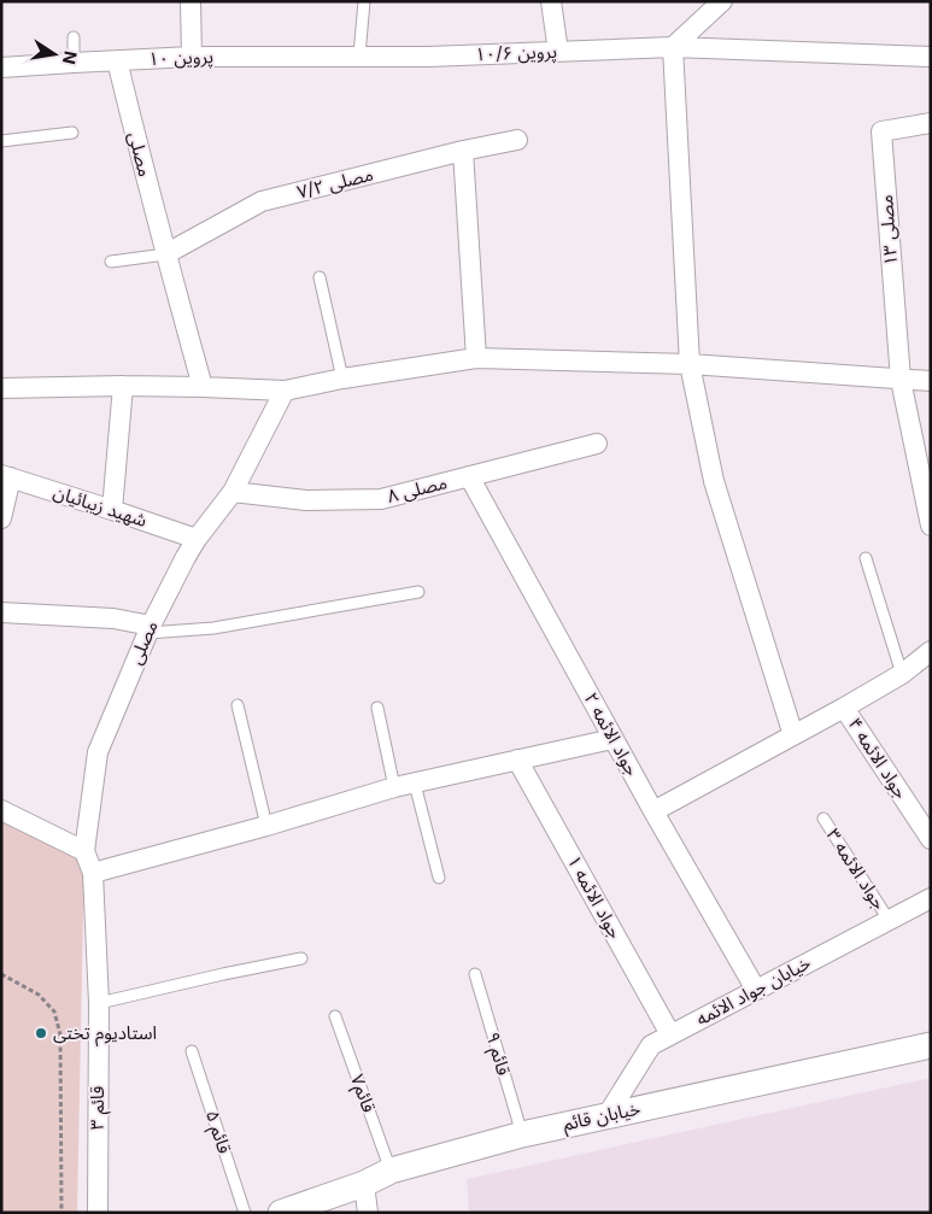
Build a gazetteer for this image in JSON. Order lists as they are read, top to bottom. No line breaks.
{"streets":{"street":["پروین ۱۰/۶","پروین ۱۰","مصلی","مصلی ۷/۲","مصلی ۱۳","مصلی ۸","شهید زیبائیان","جواد الائمه ۲","جواد الائمه ۴","جواد الائمه ۱","خیابان جواد الائمه","قائم ۳","خیابان قائم"],"lane":["جواد الائمه ۳","قائم ۹","قائم۷","قائم ۵"]},"crossings":[["پروین ۱۰/۶","پروین ۱۰"],["پروین ۱۰","مصلی"],["مصلی","مصلی ۷/۲"],["مصلی","مصلی ۸"],["مصلی","شهید زیبائیان"],["مصلی","قائم ۳"],["مصلی ۸","جواد الائمه ۲"],["جواد الائمه ۲","خیابان جواد الائمه"],["جواد الائمه ۳","خیابان جواد الائمه"],["جواد الائمه ۱","خیابان جواد الائمه"],["خیابان جواد الائمه","خیابان قائم"],["قائم ۹","خیابان قائم"],["قائم۷","خیابان قائم"]],"places":["استادیوم تختی"],"north":"right"}
